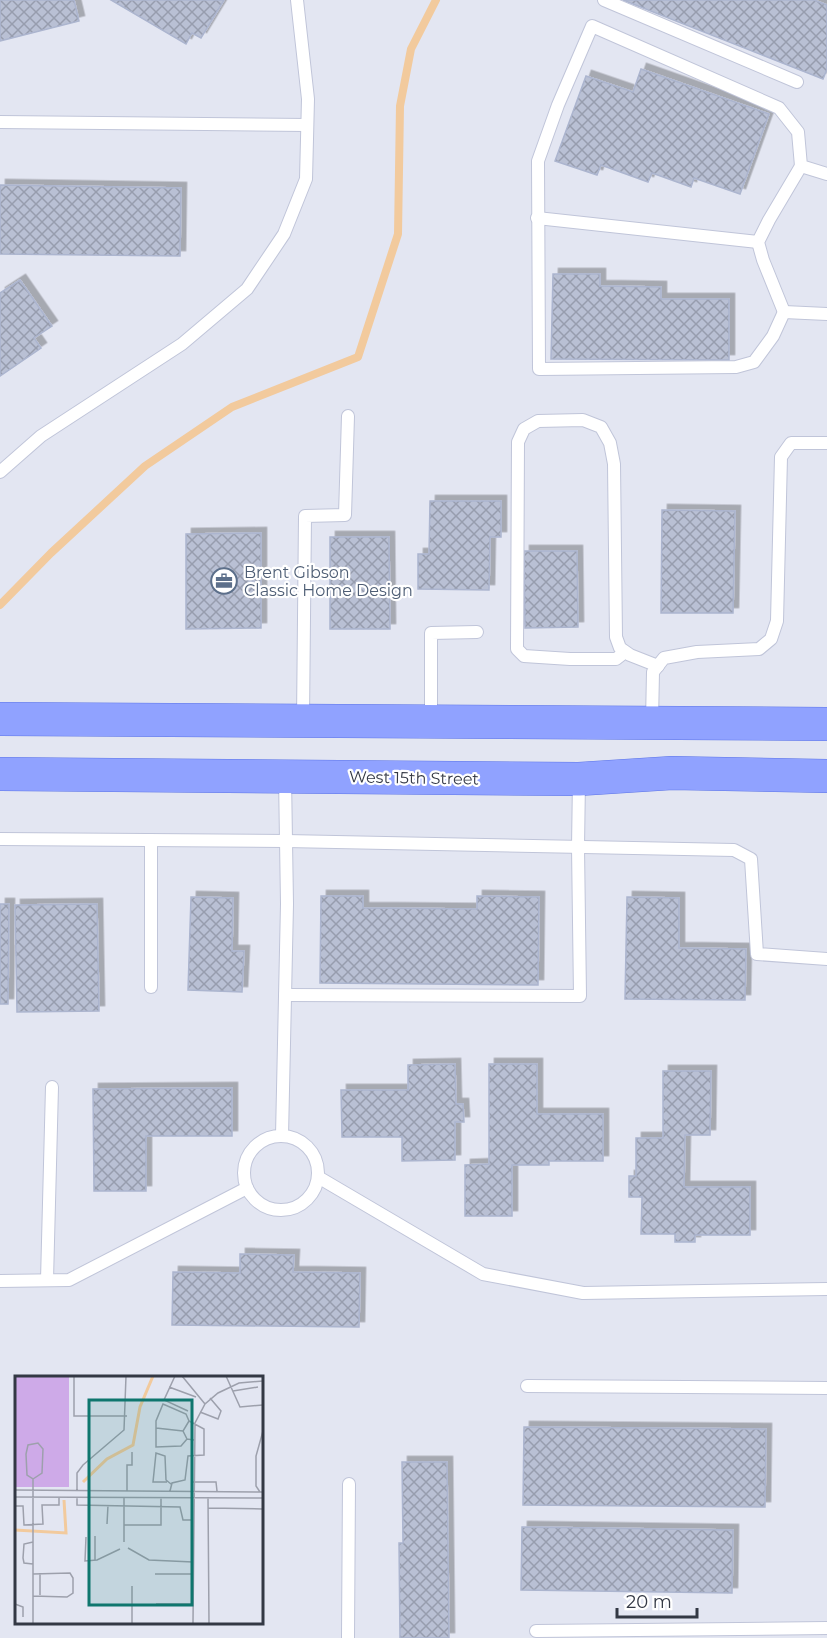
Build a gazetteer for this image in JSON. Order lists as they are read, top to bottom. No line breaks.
{"streets":{"main road":["West 15th Street"]},"places":{"office":["Brent Gibson Classic Home Design"]},"scale_bar":"20 m"}
